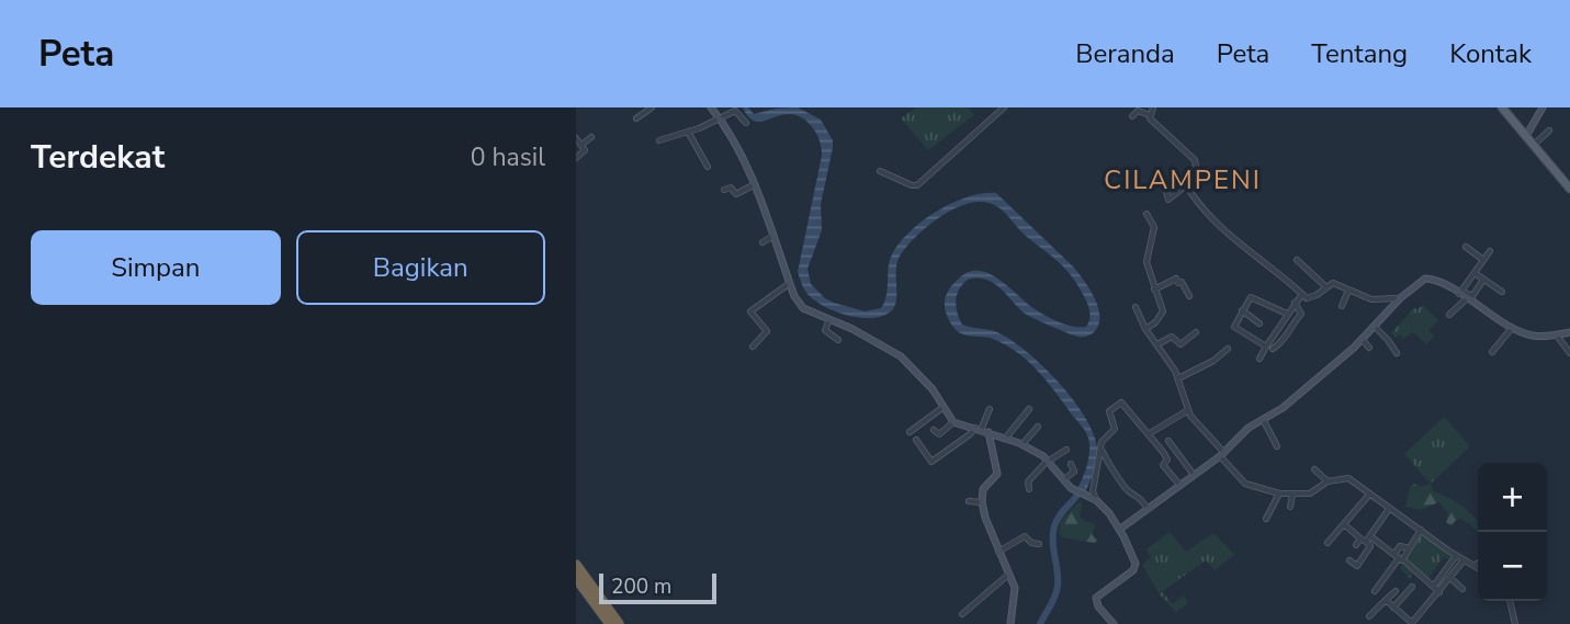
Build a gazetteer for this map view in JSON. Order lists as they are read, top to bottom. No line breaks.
{"districts":["CILAMPENI"],"scale_bar":"200 m","page":{"header":"Peta","nav":["Beranda","Peta","Tentang","Kontak"],"heading":["Terdekat","0 hasil"],"buttons":["Simpan","Bagikan"],"map_buttons":["+","−"],"scale":"200 m"}}
